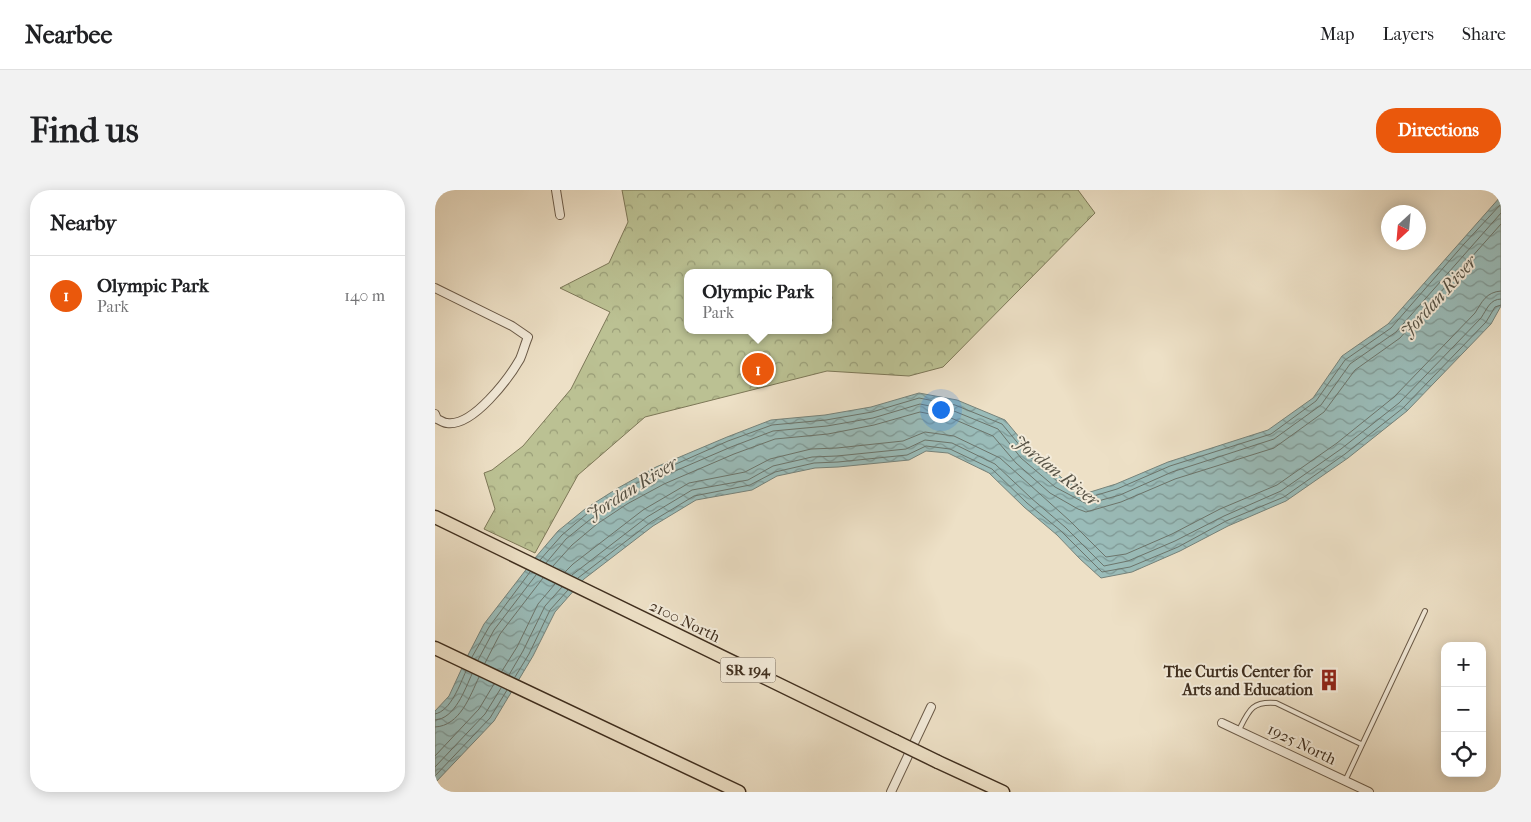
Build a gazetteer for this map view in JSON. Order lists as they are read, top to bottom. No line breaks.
{"streets":{"highway":["2100 North","SR 194"],"street":["1925 North"]},"water":["Jordan River"],"places":{"building":["The Curtis Center for Arts and Education"]},"north":"bottom left","page":{"header":"Nearbee","nav":["Map","Layers","Share"],"buttons":"Directions","title":"Find us","heading":"Nearby","list":[{"mark":"1","name":"Olympic Park","note":"Park","value":"140 m"}],"popup":["Olympic Park","Park"],"pins":"1","map_buttons":["+","−"]}}
